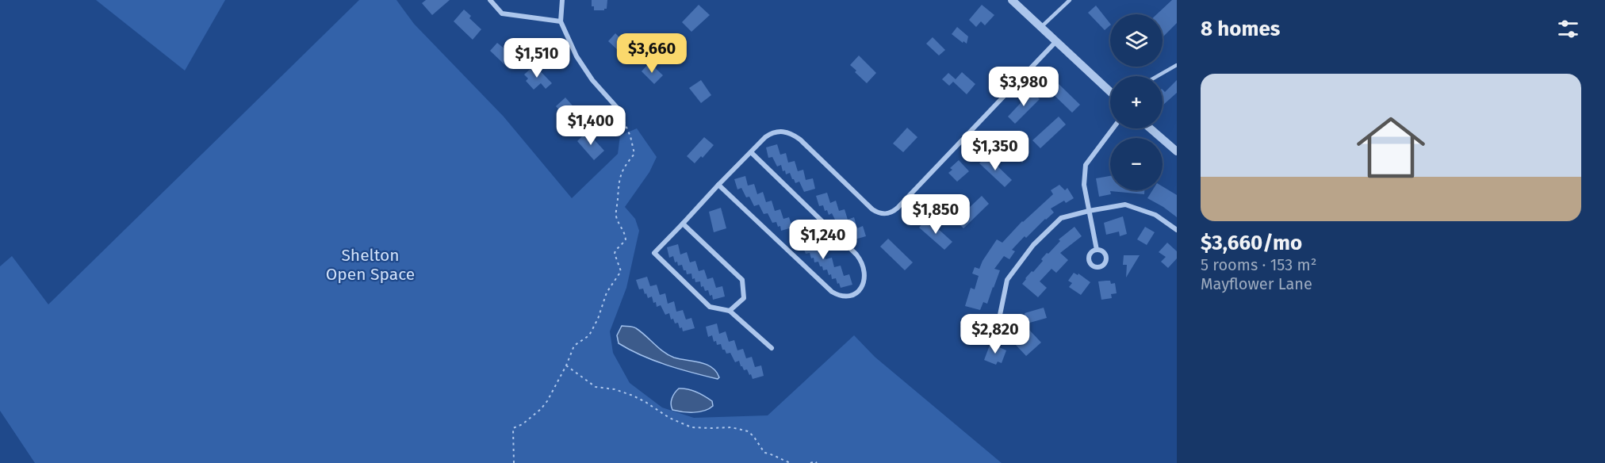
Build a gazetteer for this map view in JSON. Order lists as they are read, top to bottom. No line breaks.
{"parks":["Shelton Open Space"],"page":{"heading":"8 homes","map_buttons":["+","−"],"price":["$3,660","$1,510","$3,980","$1,400","$1,350","$1,850","$1,240","$2,820"],"list":[{"name":"$3,660/mo","note":"5 rooms · 153 m² · Mayflower Lane"}]}}
